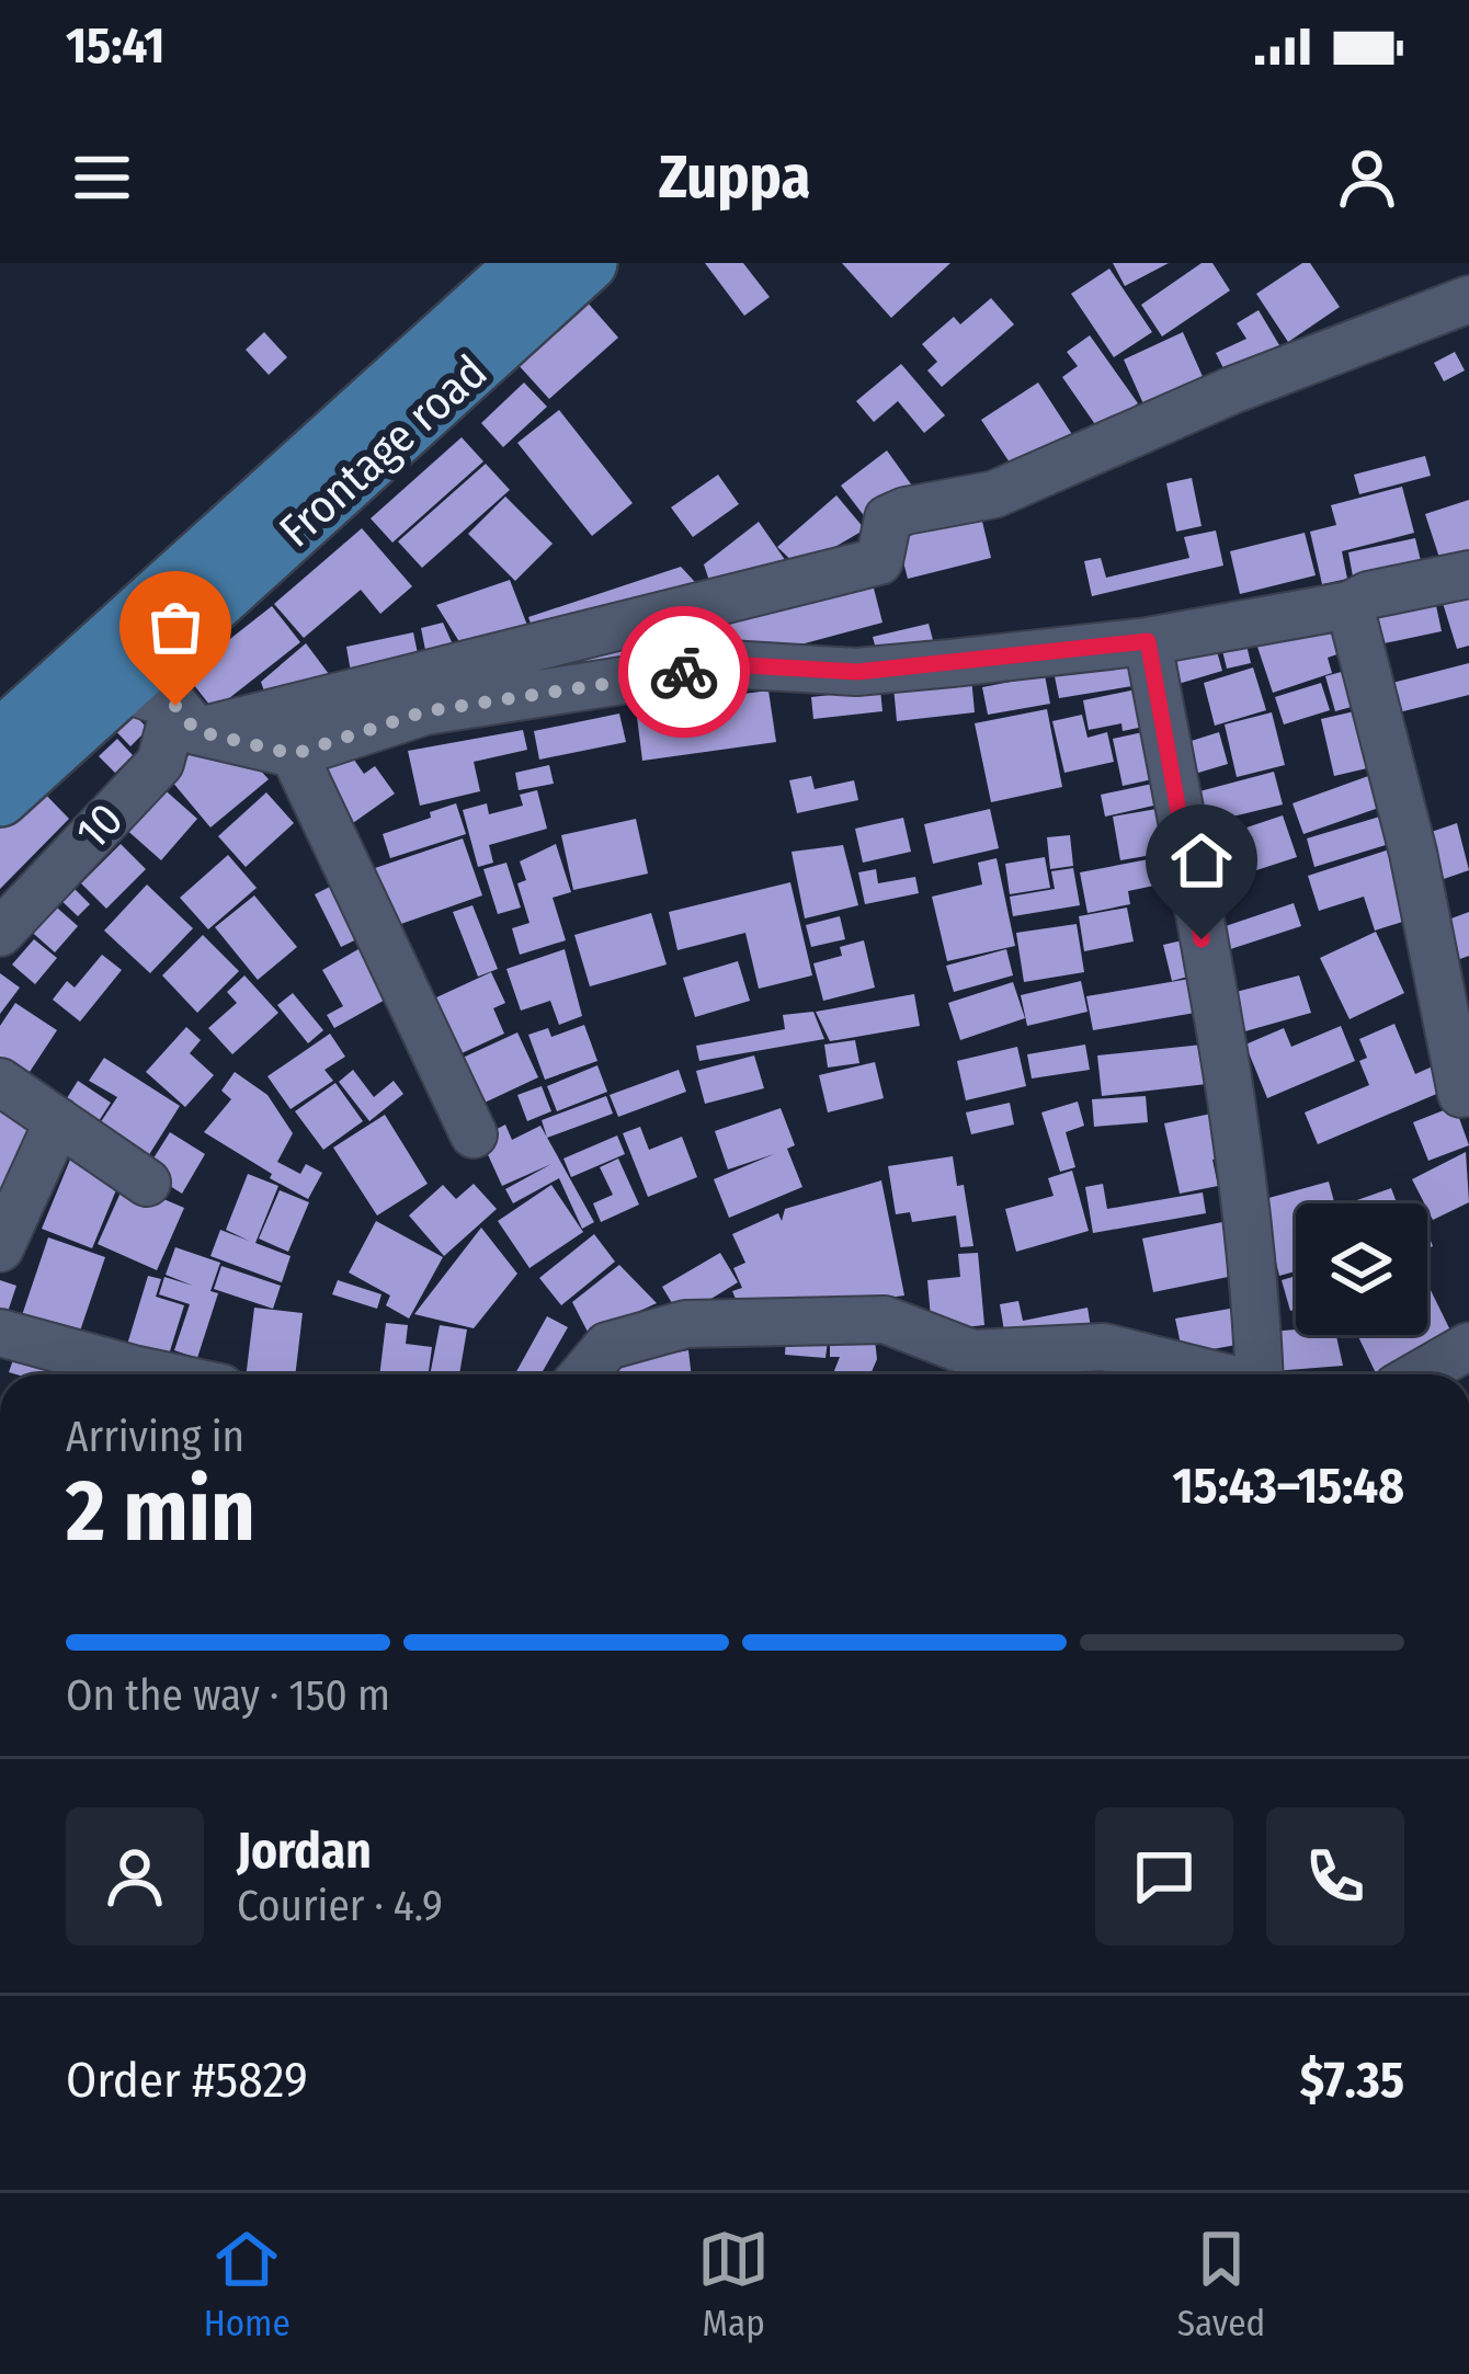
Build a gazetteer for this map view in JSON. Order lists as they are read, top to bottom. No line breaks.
{"streets":{"main road":["Frontage road"],"street":["10"]},"crossings":[["Frontage road","10"]],"page":{"status":"15:41","header":"Zuppa","heading":["2 min","Arriving in","15:43–15:48"],"panel":["Jordan","Courier · 4.9","Order #5829","$7.35"],"bar":"On the way · 150 m","tabs":["Home","Map","Saved"]}}
